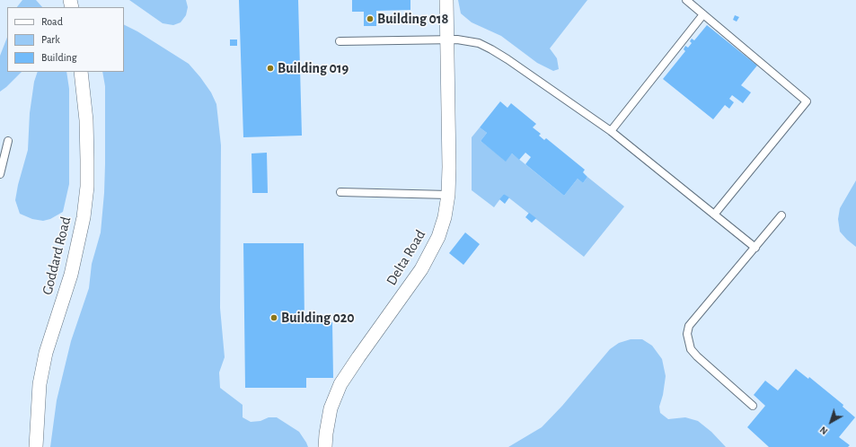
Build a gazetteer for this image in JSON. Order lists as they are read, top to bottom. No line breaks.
{"streets":{"street":["Goddard Road","Delta Road"]},"places":["Building 018","Building 019","Building 020"],"legend":["Road","Park","Building"],"north":"bottom left"}
